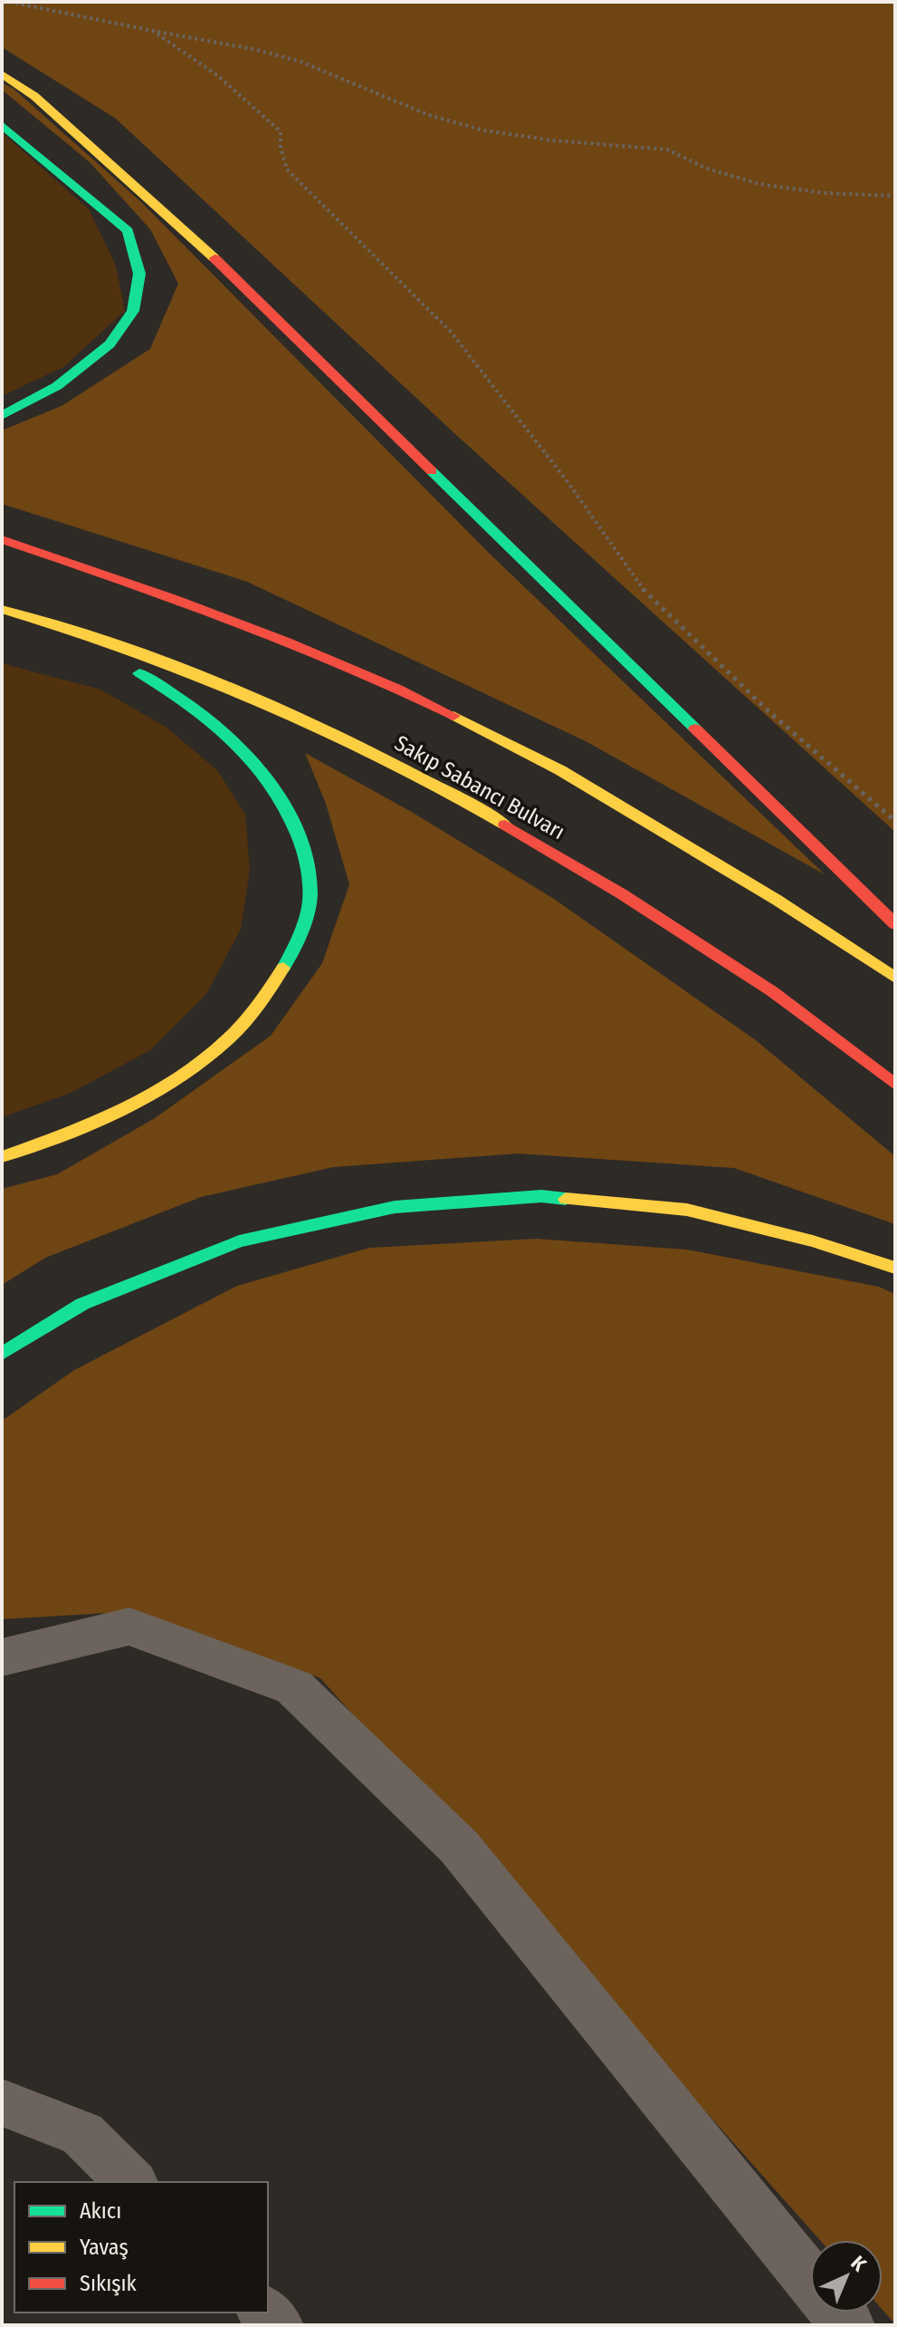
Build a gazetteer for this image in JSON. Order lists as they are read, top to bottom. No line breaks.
{"streets":{"main road":["Sakıp Sabancı Bulvarı"]},"legend":["Akıcı","Yavaş","Sıkışık"],"north":"top right"}
